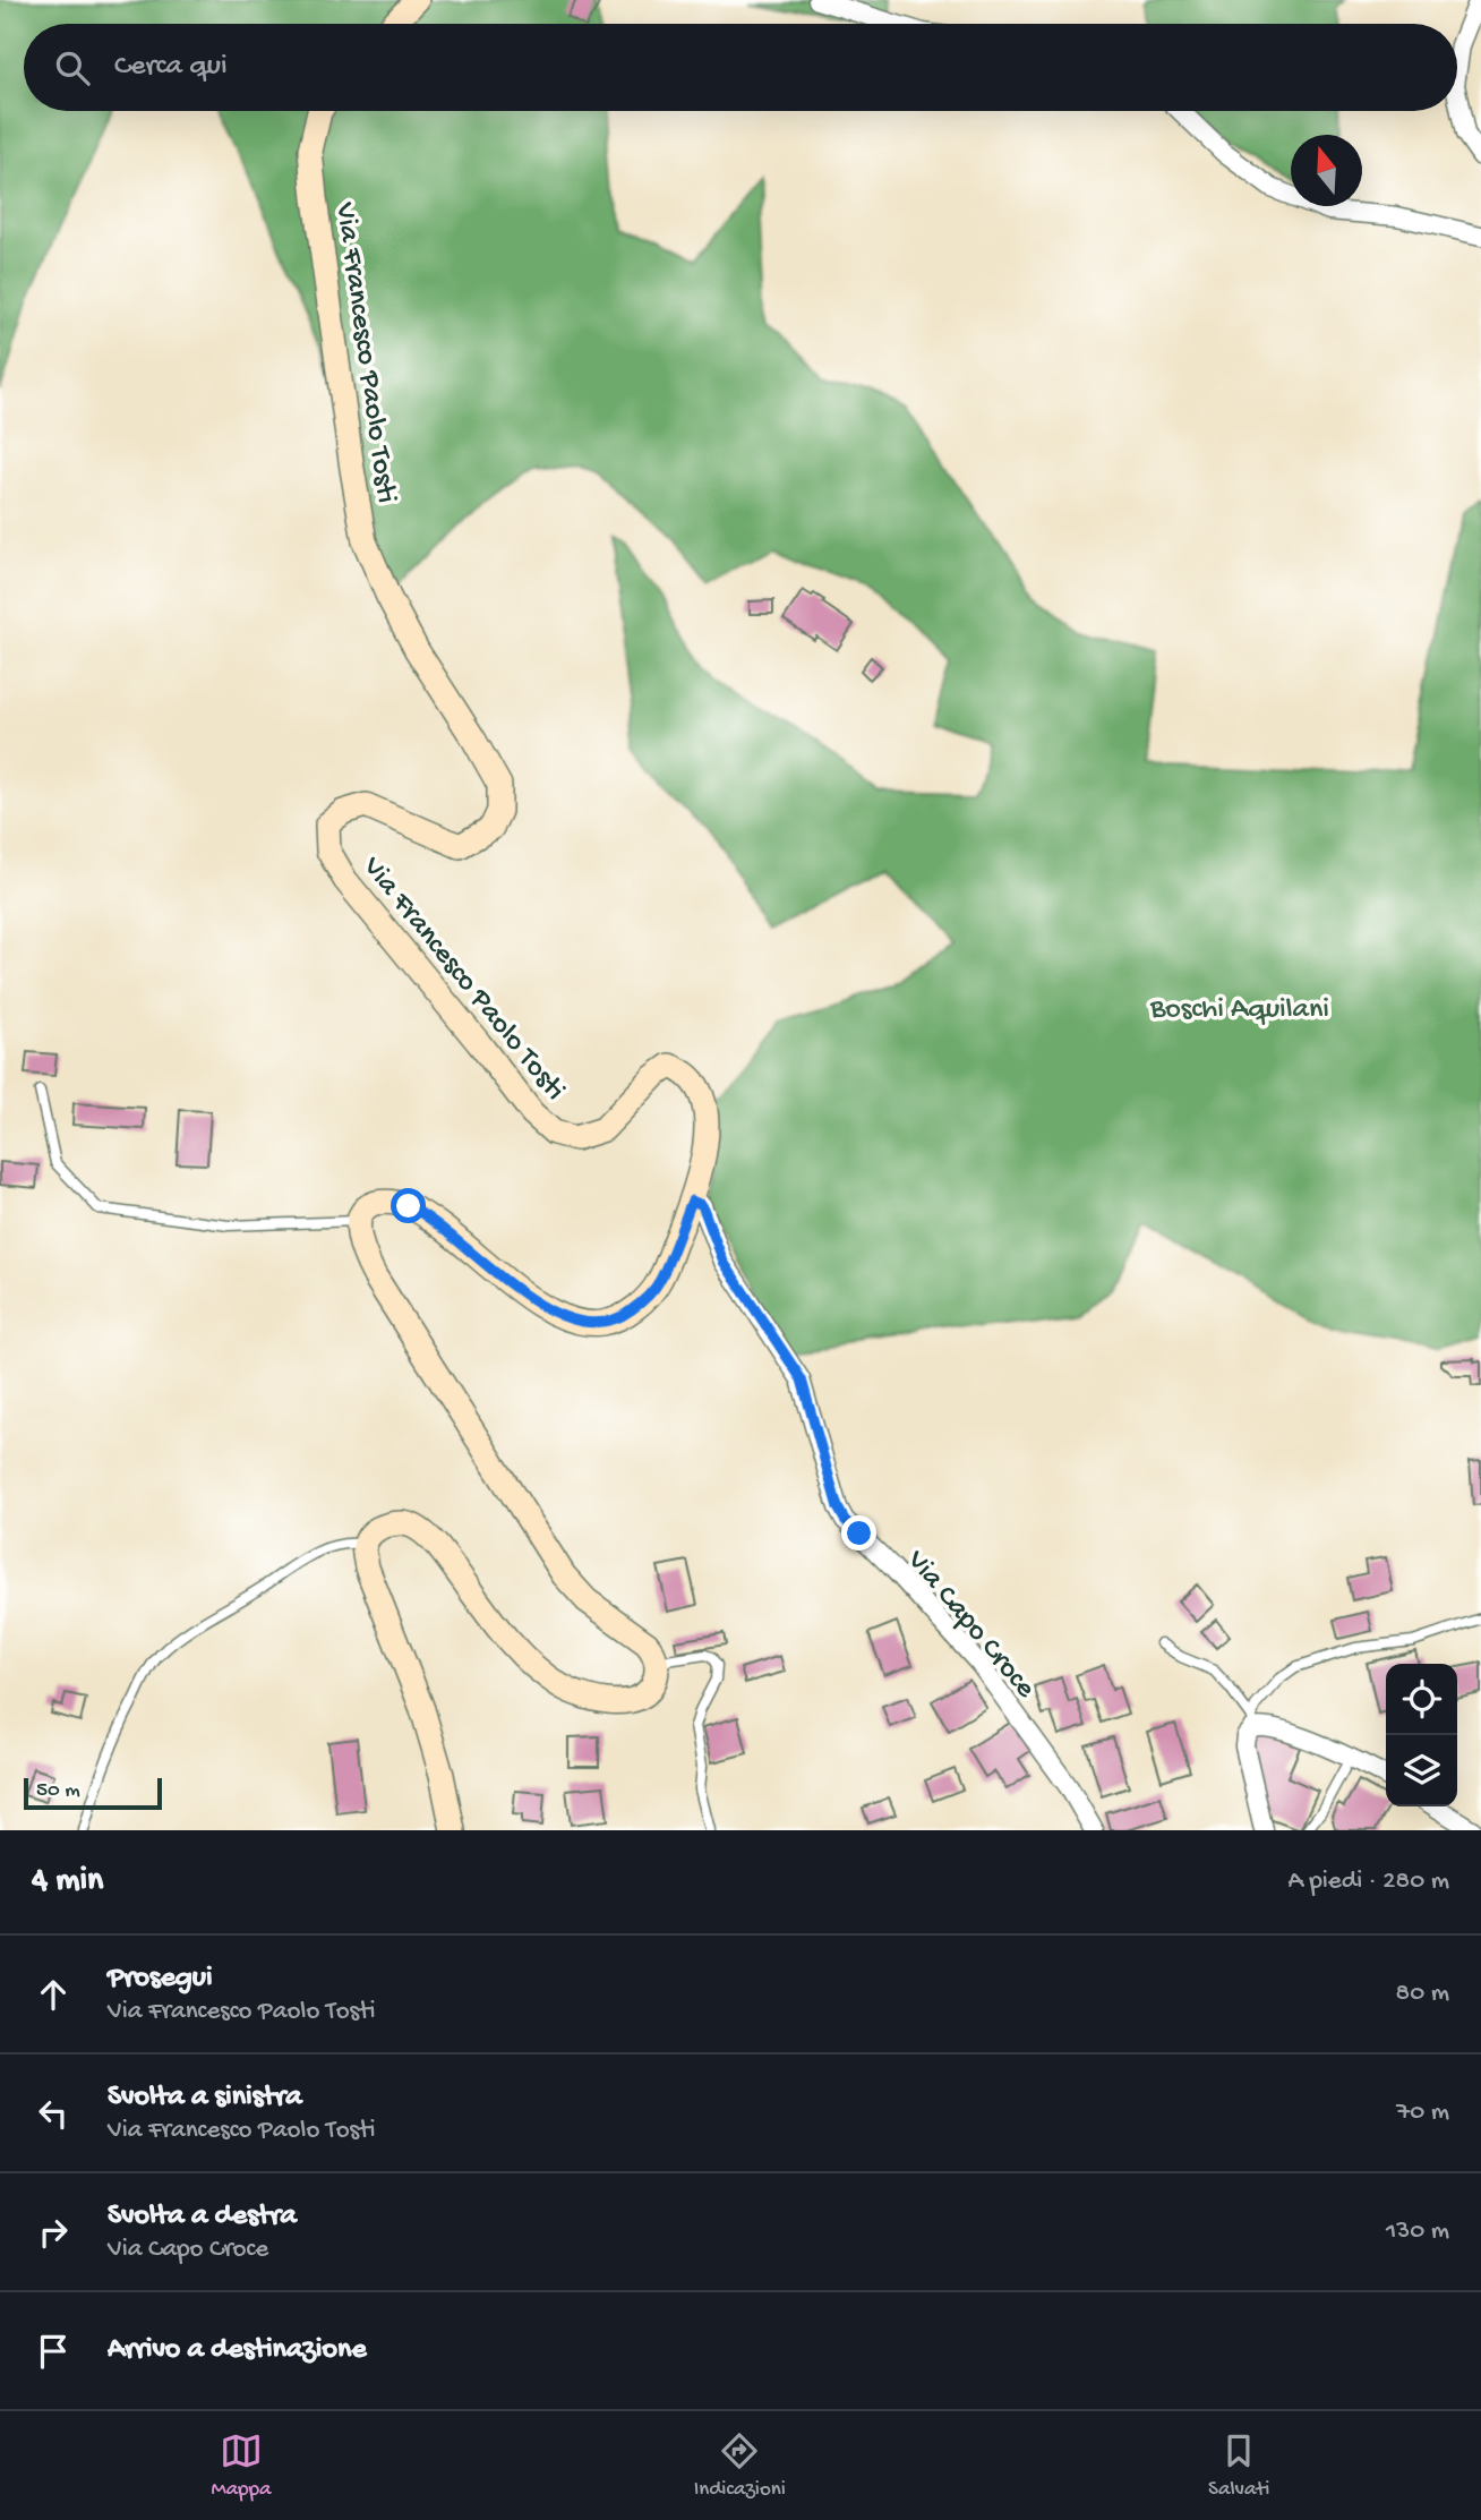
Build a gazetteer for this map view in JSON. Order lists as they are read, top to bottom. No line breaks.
{"streets":{"main road":["Via Francesco Paolo Tosti"],"street":["Via Capo Croce"]},"crossings":[["Via Francesco Paolo Tosti","Via Capo Croce"]],"parks":["Boschi Aquilani"],"scale_bar":"50 m","north":"top","page":{"search":"Cerca qui","scale":"50 m","heading":["4 min","A piedi · 280 m"],"list":[["Prosegui","Via Francesco Paolo Tosti","80 m"],["Svolta a sinistra","Via Francesco Paolo Tosti","70 m"],["Svolta a destra","Via Capo Croce","130 m"],"Arrivo a destinazione"],"nav":["Mappa","Indicazioni","Salvati"]}}
